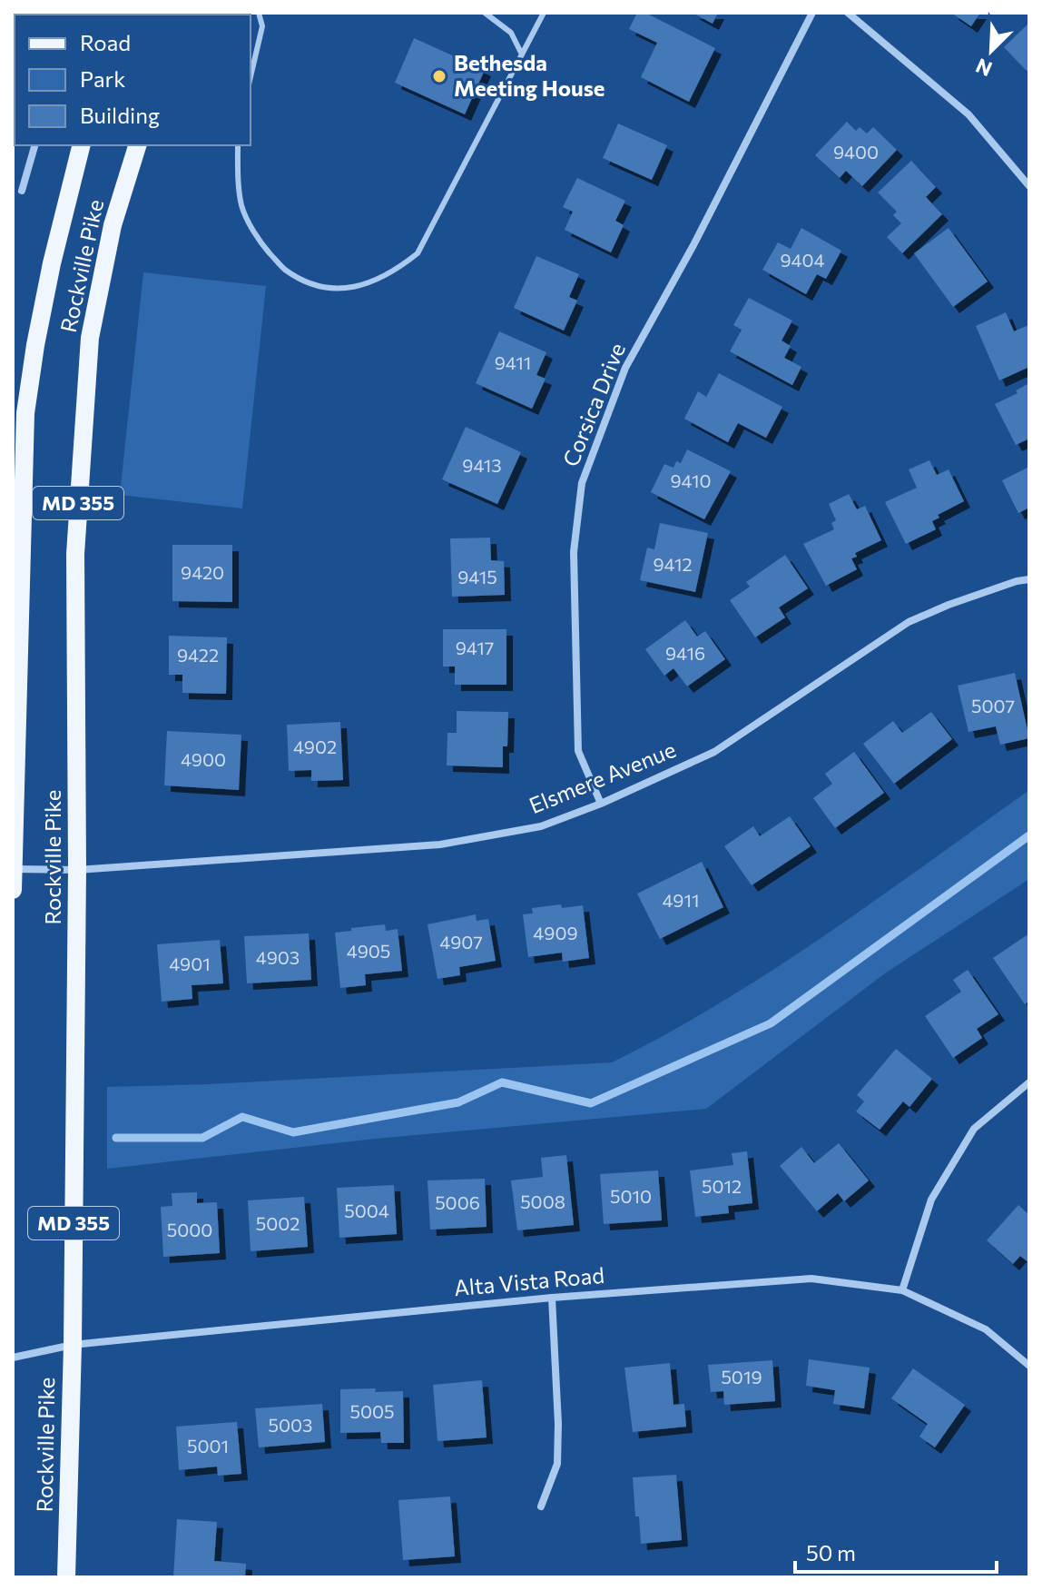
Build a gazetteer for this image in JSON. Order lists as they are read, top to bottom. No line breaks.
{"streets":{"main road":["Rockville Pike","MD 355"],"street":["Corsica Drive","Elsmere Avenue","Alta Vista Road"]},"crossings":[["Rockville Pike","Elsmere Avenue"],["Rockville Pike","Alta Vista Road"],["Corsica Drive","Elsmere Avenue"]],"places":["Bethesda Meeting House"],"house_numbers":["9400","9404","9411","9413","9410","9412","9420","9415","9417","9416","9422","5007","4902","4900","4911","4909","4907","4905","4903","4901","5012","5010","5008","5006","5004","5002","5000","5019","5005","5003","5001"],"legend":["Road","Park","Building"],"scale_bar":"50 m","north":"bottom left"}
